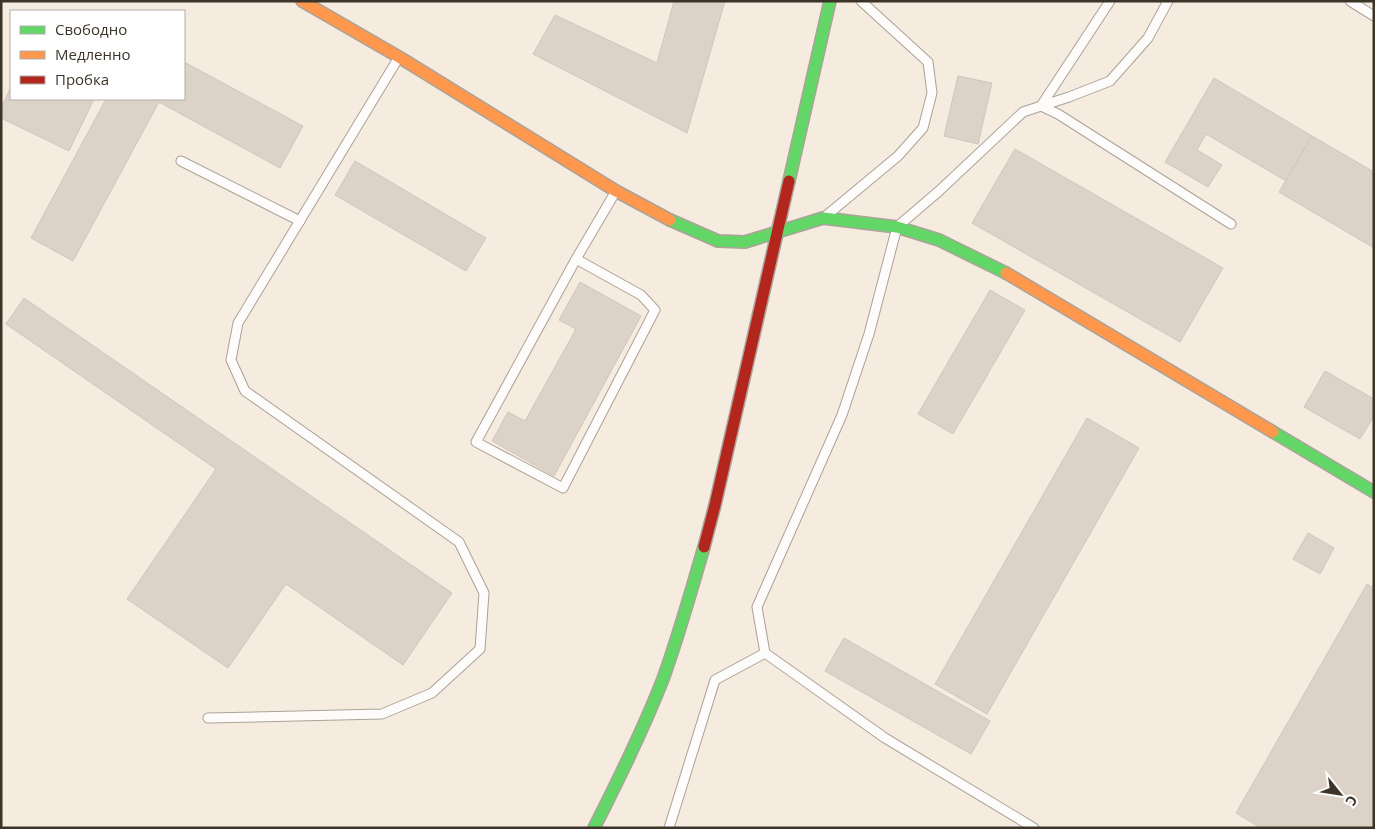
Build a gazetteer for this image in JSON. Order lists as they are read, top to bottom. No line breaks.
{"legend":["Свободно","Медленно","Пробка"],"north":"bottom right"}
